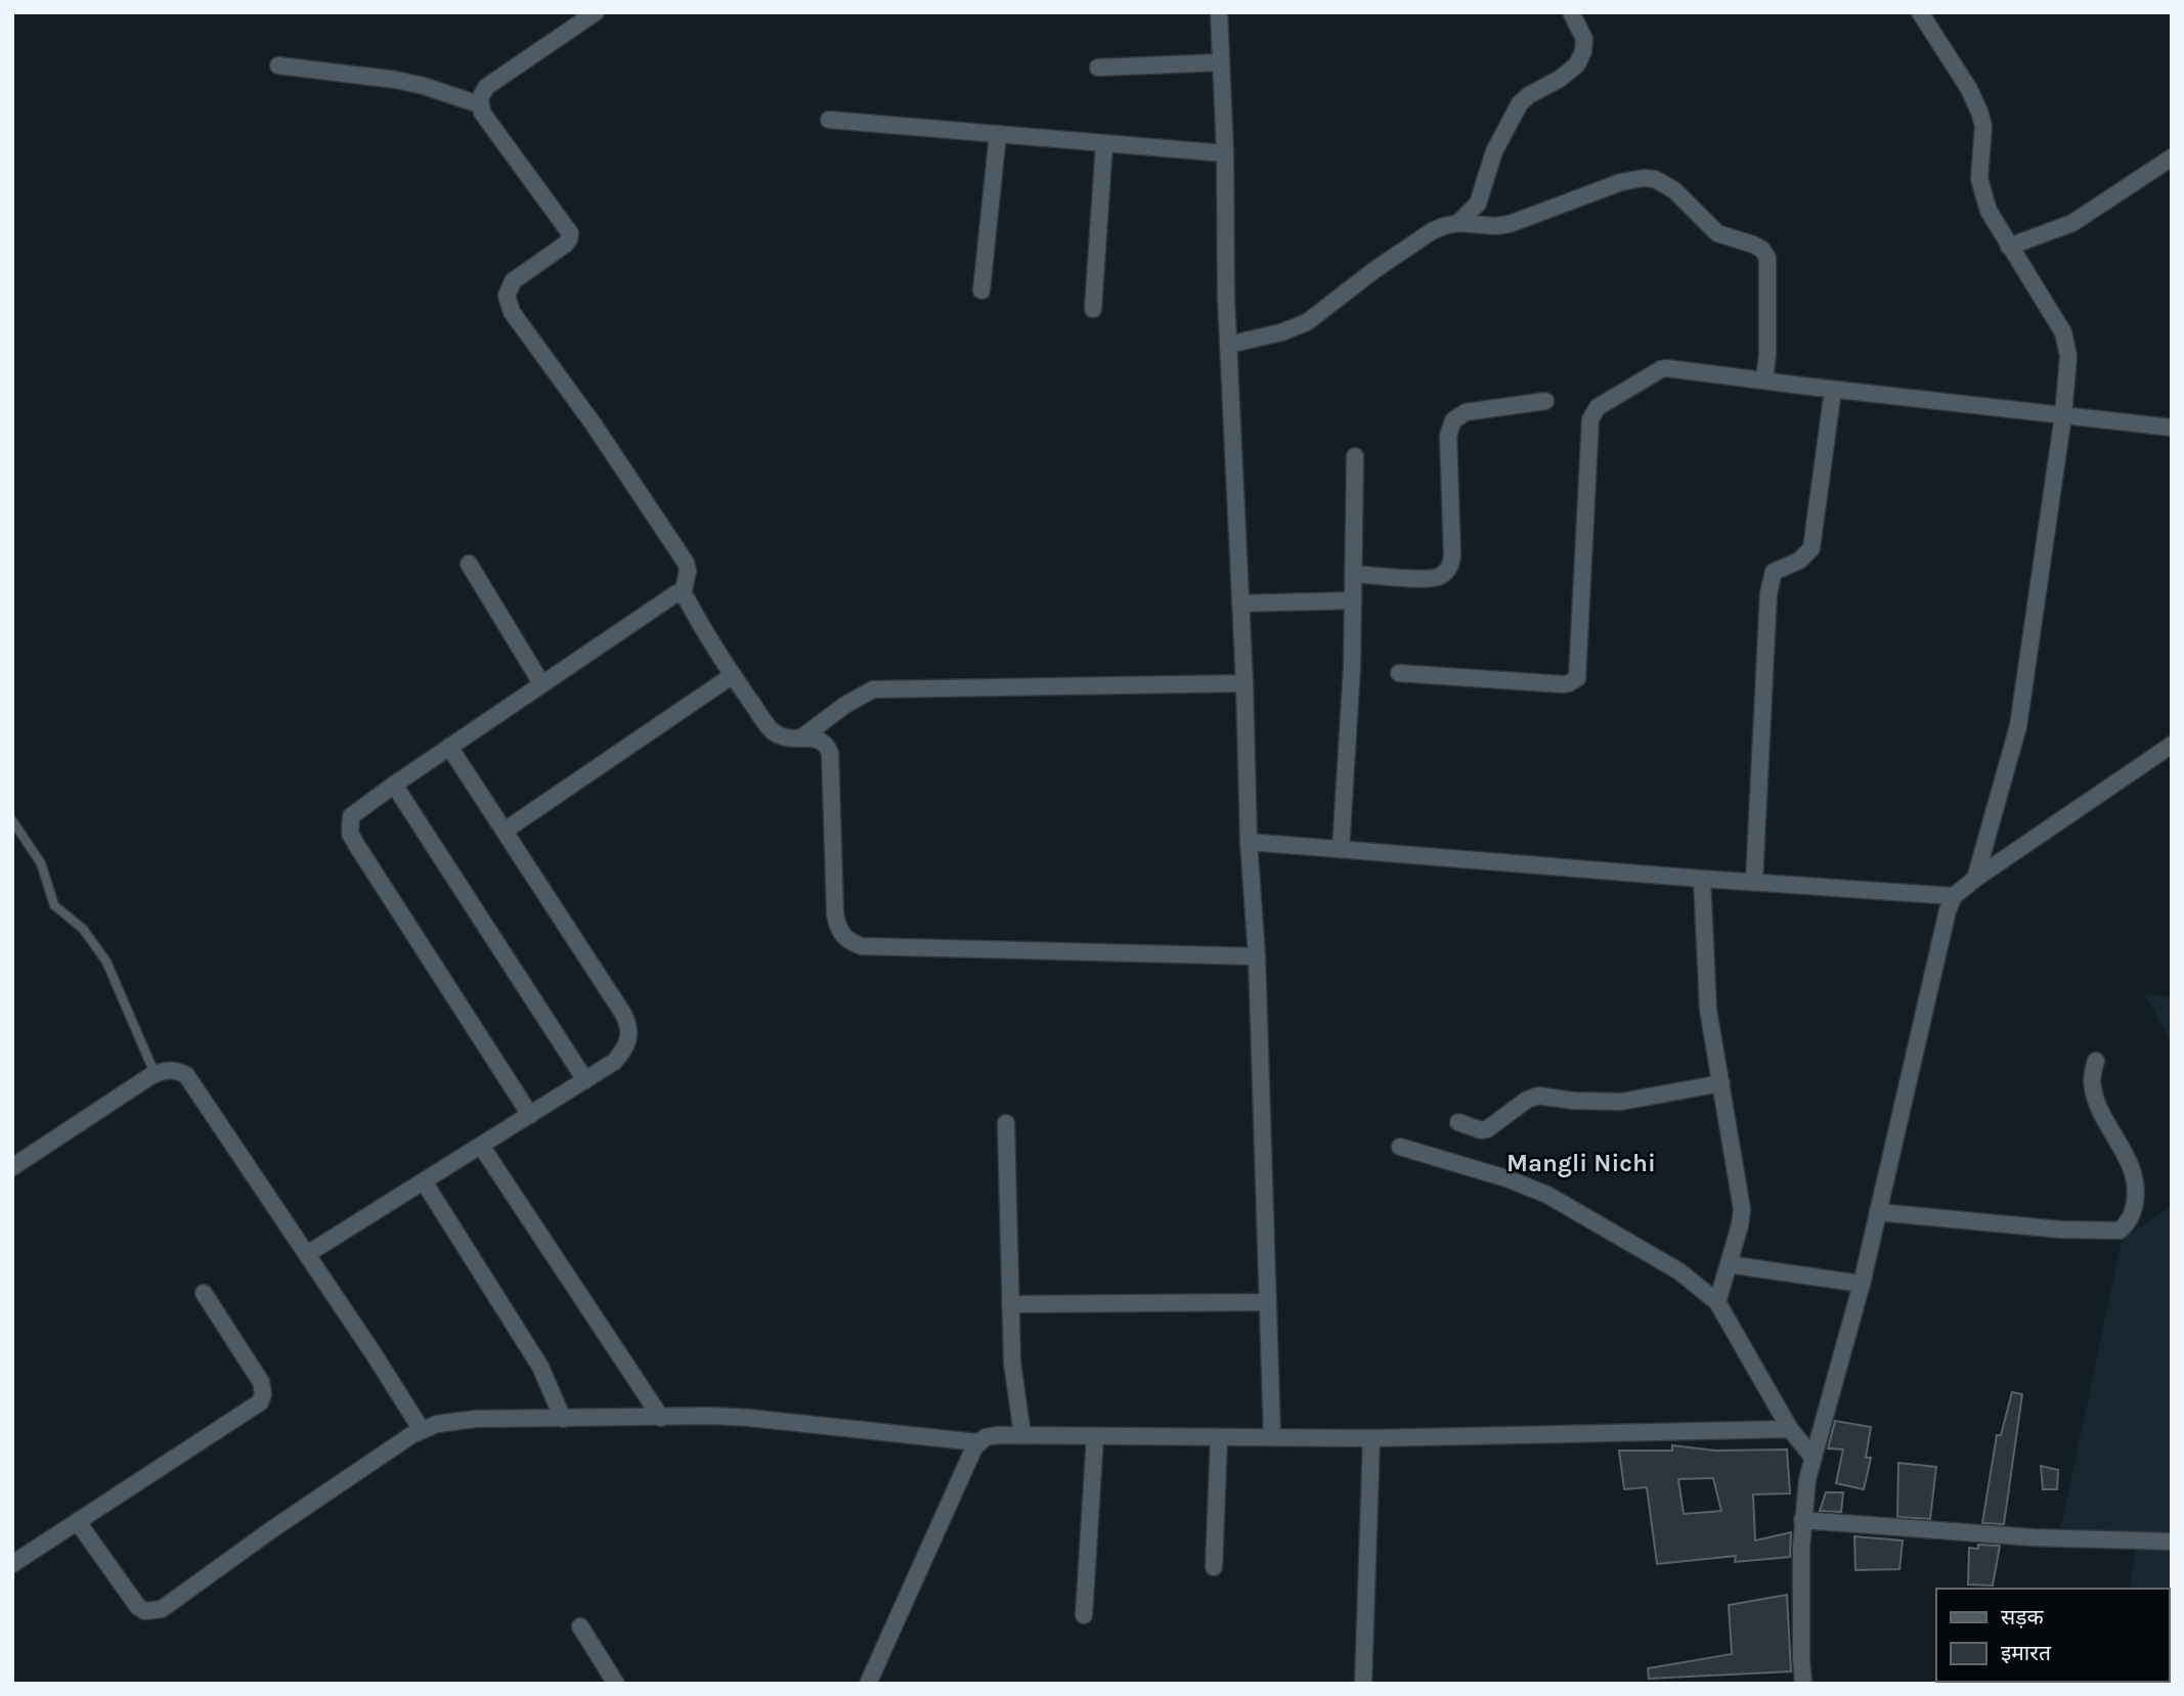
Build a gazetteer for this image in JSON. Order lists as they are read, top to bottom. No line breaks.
{"districts":["Mangli Nichi"],"legend":["सड़क","इमारत"]}
